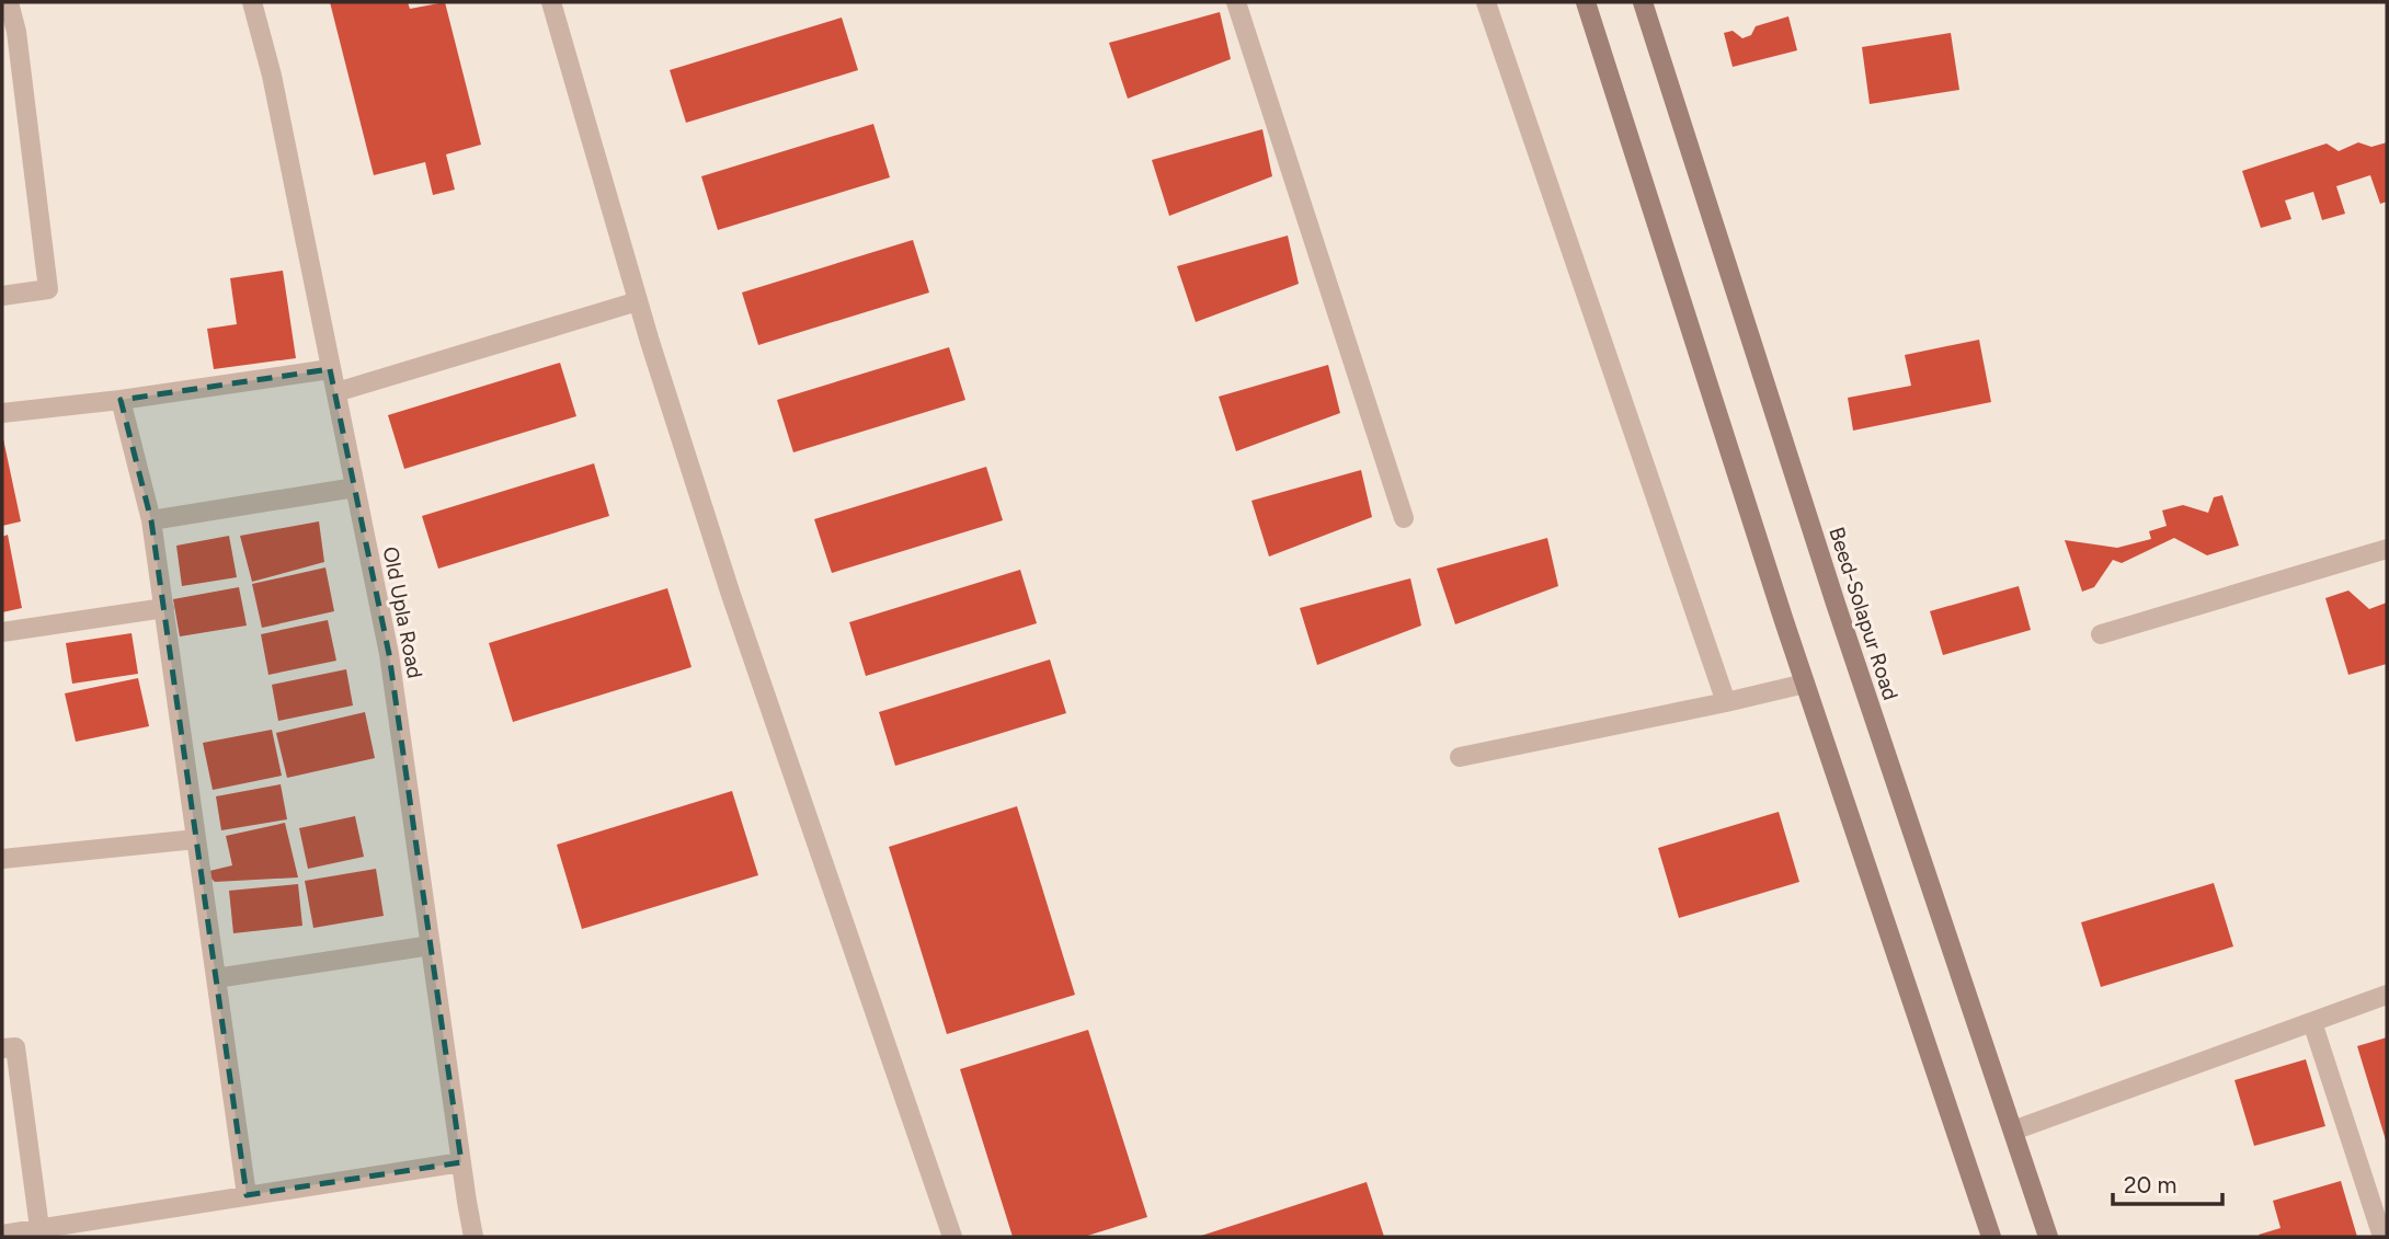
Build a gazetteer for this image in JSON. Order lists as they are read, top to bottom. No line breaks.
{"streets":{"main road":["Beed-Solapur Road"],"street":["Old Upla Road"]},"scale_bar":"20 m"}
